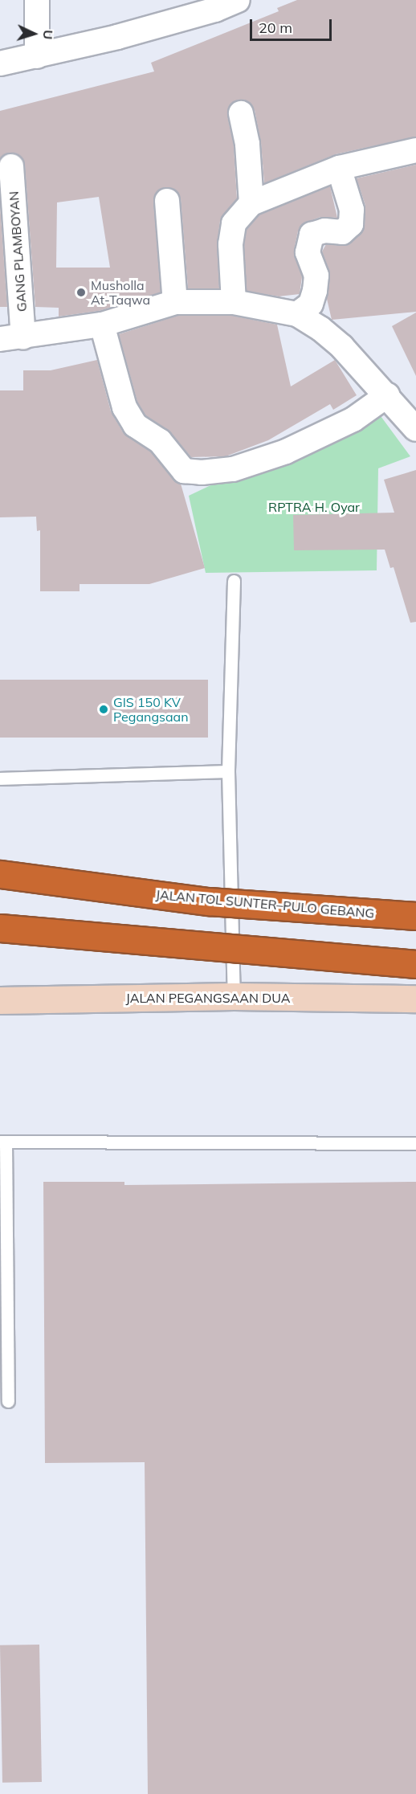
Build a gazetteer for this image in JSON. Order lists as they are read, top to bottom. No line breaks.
{"streets":{"highway":["JALAN TOL SUNTER–PULO GEBANG"],"main road":["JALAN PEGANGSAAN DUA"],"street":["GANG PLAMBOYAN"]},"parks":["RPTRA H. Oyar"],"places":["Musholla At-Taqwa","GIS 150 KV Pegangsaan"],"scale_bar":"20 m","north":"right"}
